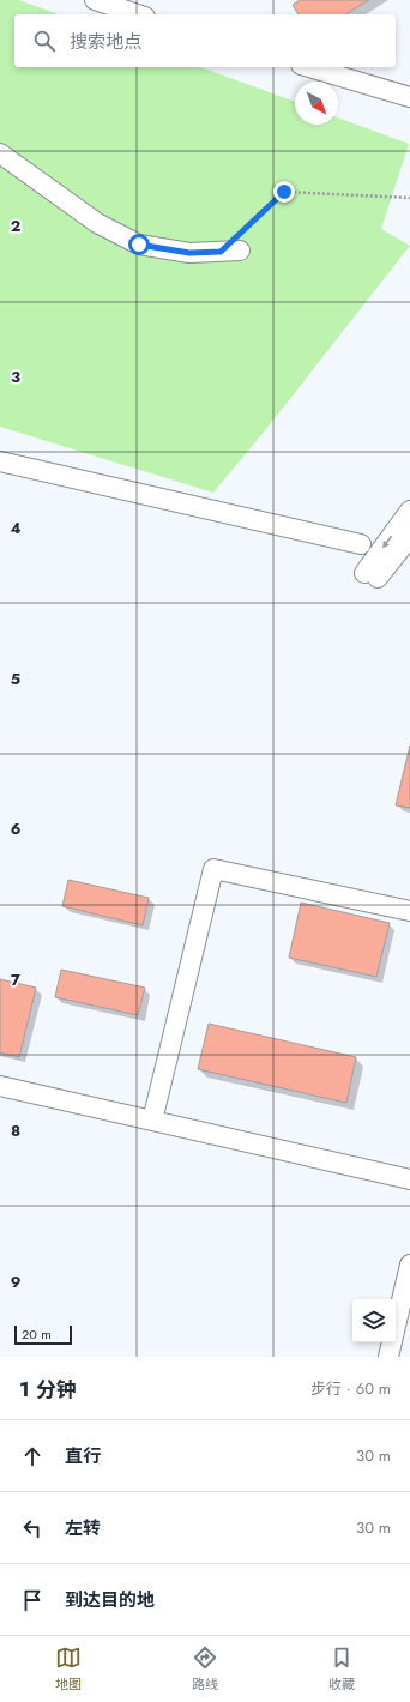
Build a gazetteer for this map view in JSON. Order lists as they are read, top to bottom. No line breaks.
{"scale_bar":"20 m","north":"bottom right","page":{"search":"搜索地点","scale":"20 m","heading":["1 分钟","步行 · 60 m"],"list":[["直行","30 m"],["左转","30 m"],"到达目的地"],"nav":["地图","路线","收藏"]},"grid":{"rows":["2","3","4","5","6","7","8","9"]}}
